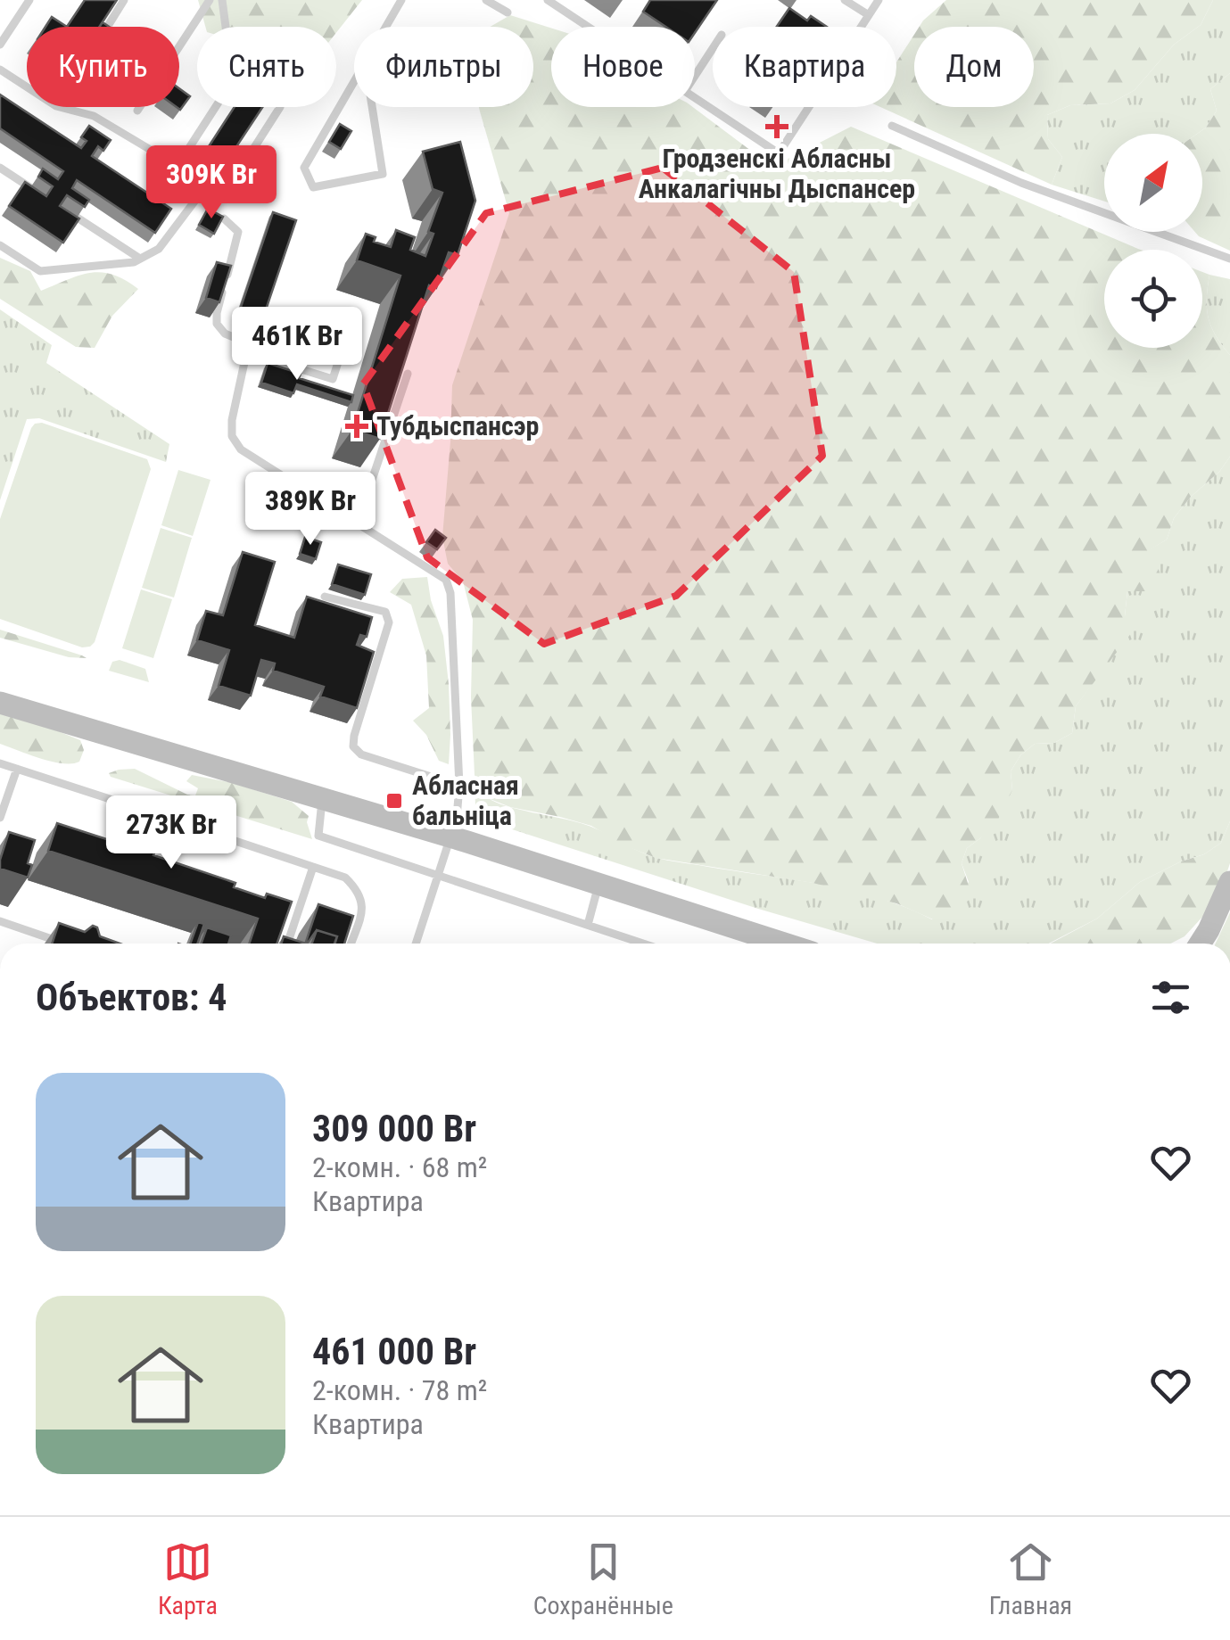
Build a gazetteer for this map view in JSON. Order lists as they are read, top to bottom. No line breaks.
{"places":{"health":["Гродзенскі Абласны Анкалагічны Дыспансер","Тубдыспансэр"],"transit":["Абласная бальніца"]},"north":"top right","page":{"chip":["Купить","Снять","Фильтры","Новое","Квартира","Дом"],"price":["309K Br","461K Br","389K Br","273K Br"],"heading":"Объектов: 4","list":[{"name":"309 000 Br","note":"2-комн. · 68 m² · Квартира"},{"name":"461 000 Br","note":"2-комн. · 78 m² · Квартира"}],"tabs":["Карта","Сохранённые","Главная"]}}
